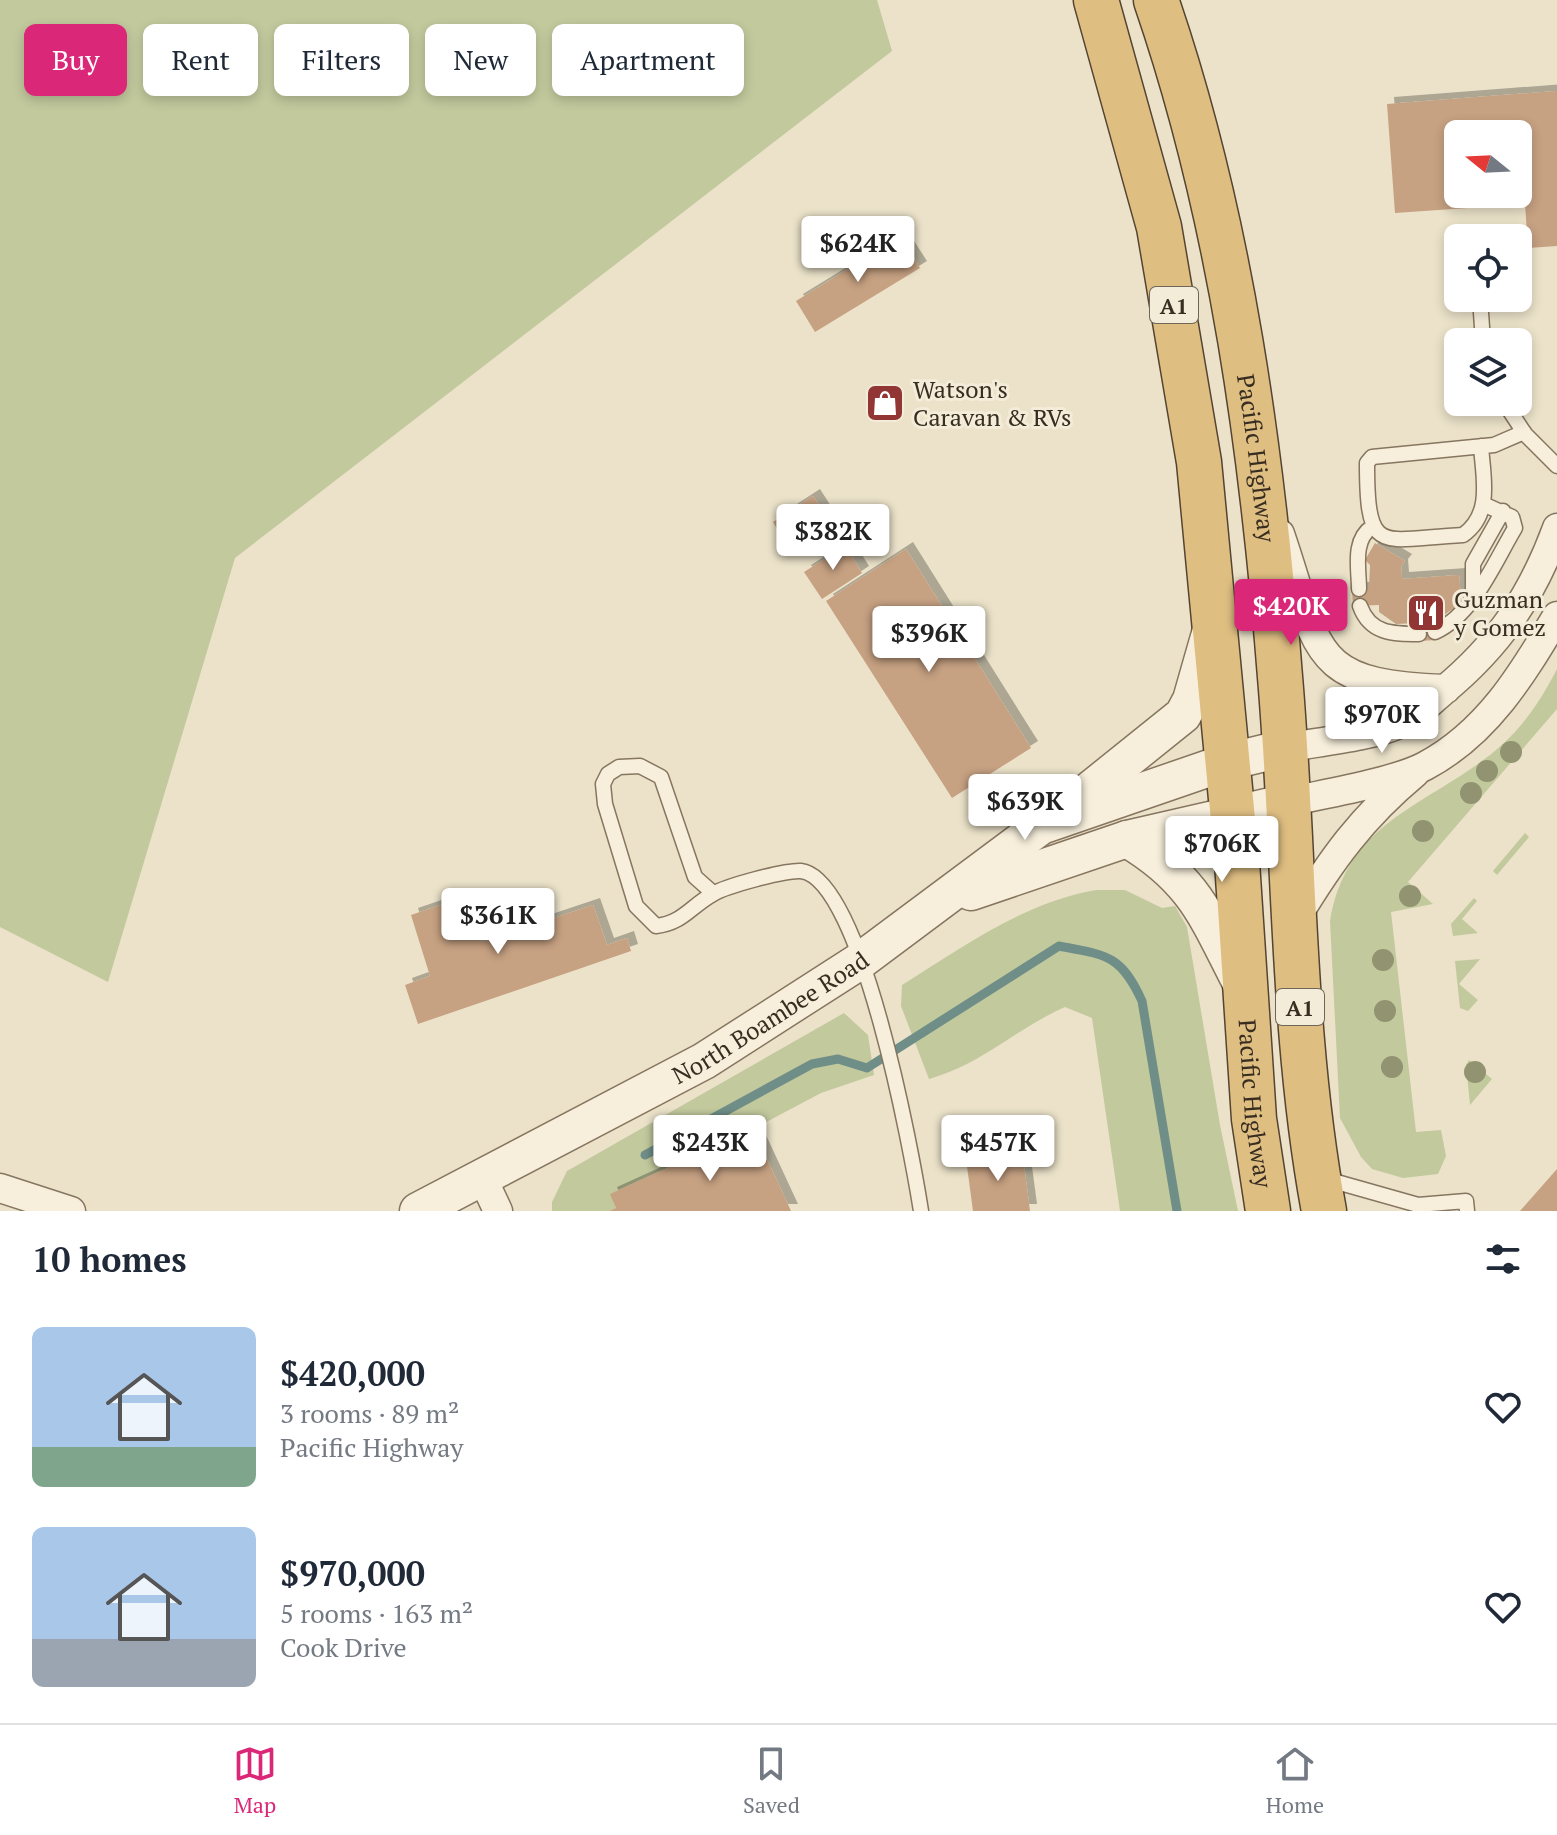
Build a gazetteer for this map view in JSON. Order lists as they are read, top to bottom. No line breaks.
{"streets":{"highway":["A1","Pacific Highway"],"street":["North Boambee Road"]},"crossings":[["Pacific Highway","North Boambee Road"]],"places":{"shop":["Watson's Caravan & RVs"],"restaurant":["Guzman y Gomez"]},"north":"left","page":{"chip":["Buy","Rent","Filters","New","Apartment"],"price":["$624K","$382K","$420K","$396K","$970K","$639K","$706K","$361K","$243K","$457K"],"heading":"10 homes","list":[{"name":"$420,000","note":"3 rooms · 89 m² · Pacific Highway"},{"name":"$970,000","note":"5 rooms · 163 m² · Cook Drive"}],"tabs":["Map","Saved","Home"]}}
